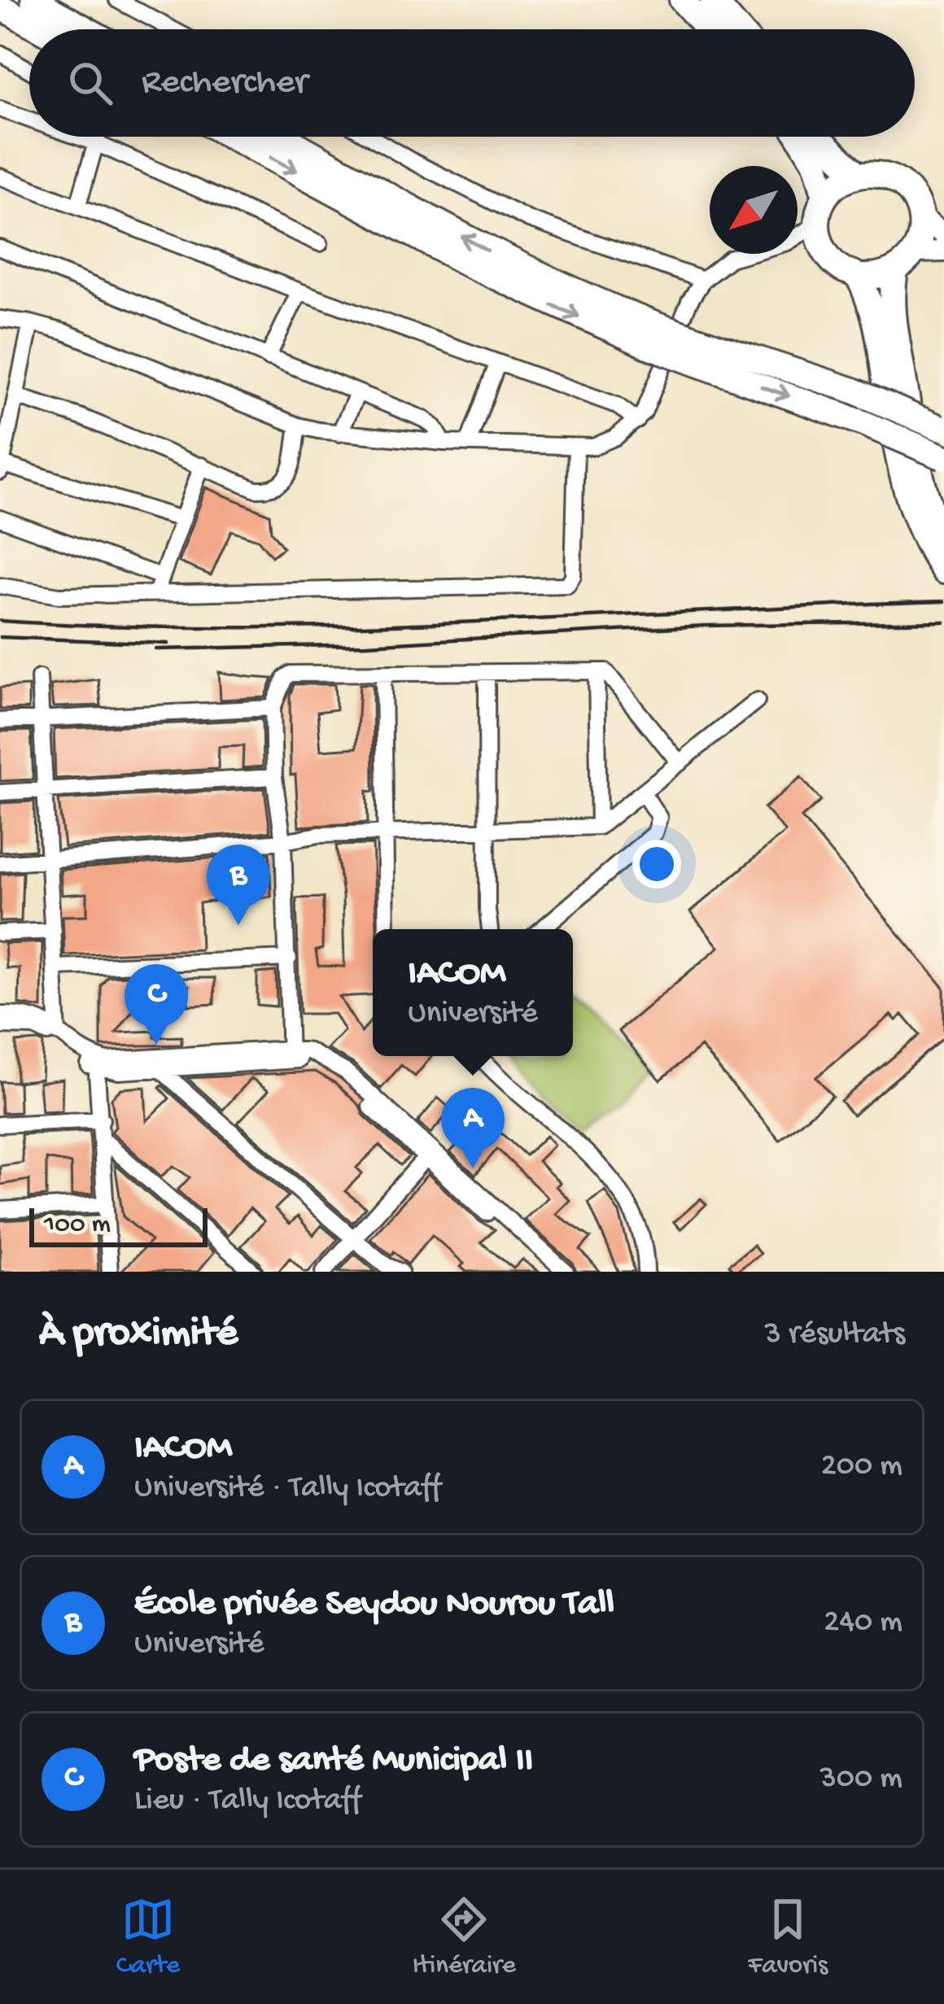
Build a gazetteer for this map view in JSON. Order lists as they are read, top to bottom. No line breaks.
{"scale_bar":"100 m","north":"bottom left","page":{"search":"Rechercher","pins":["B","C","A"],"popup":["IACOM","Université"],"scale":"100 m","heading":["À proximité","3 résultats"],"list":[{"mark":"A","name":"IACOM","note":"Université · Tally Icotaff","value":"200 m"},{"mark":"B","name":"École privée Seydou Nourou Tall","note":"Université","value":"240 m"},{"mark":"C","name":"Poste de santé Municipal II","note":"Lieu · Tally Icotaff","value":"300 m"}],"nav":["Carte","Itinéraire","Favoris"]}}
